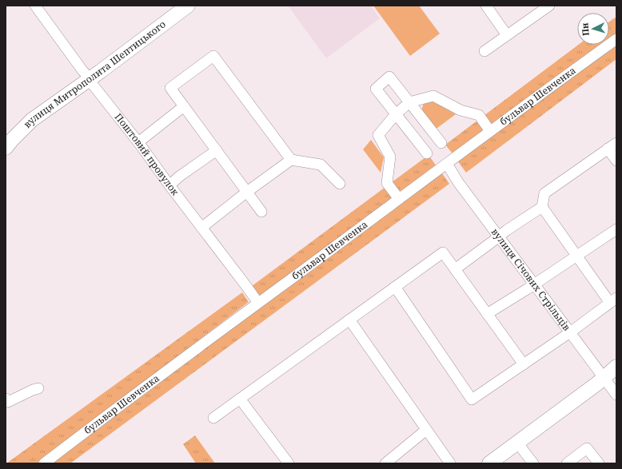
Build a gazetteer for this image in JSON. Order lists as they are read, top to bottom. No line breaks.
{"streets":{"street":["вулиця Митрополита Шептицького","бульвар Шевченка","Поштовий провулок","вулиця Січових Стрільців"]},"crossings":[["вулиця Митрополита Шептицького","Поштовий провулок"],["бульвар Шевченка","Поштовий провулок"],["бульвар Шевченка","вулиця Січових Стрільців"]],"north":"left"}
